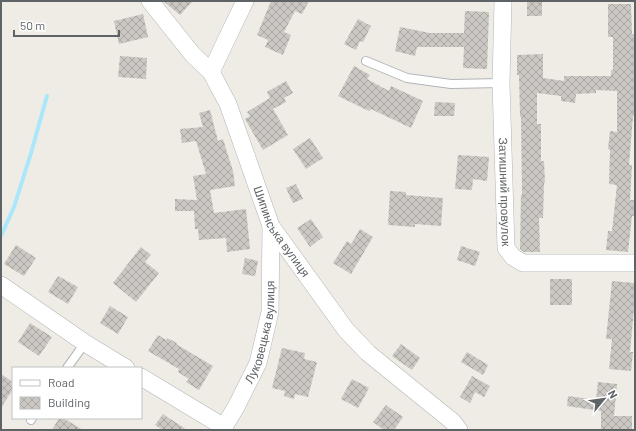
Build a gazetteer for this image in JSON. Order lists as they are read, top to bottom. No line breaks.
{"streets":{"street":["Затишний провулок","Шипинська вулиця","Луковецька вулиця"]},"crossings":[["Шипинська вулиця","Луковецька вулиця"]],"legend":["Road","Building"],"scale_bar":"50 m","north":"top right"}
